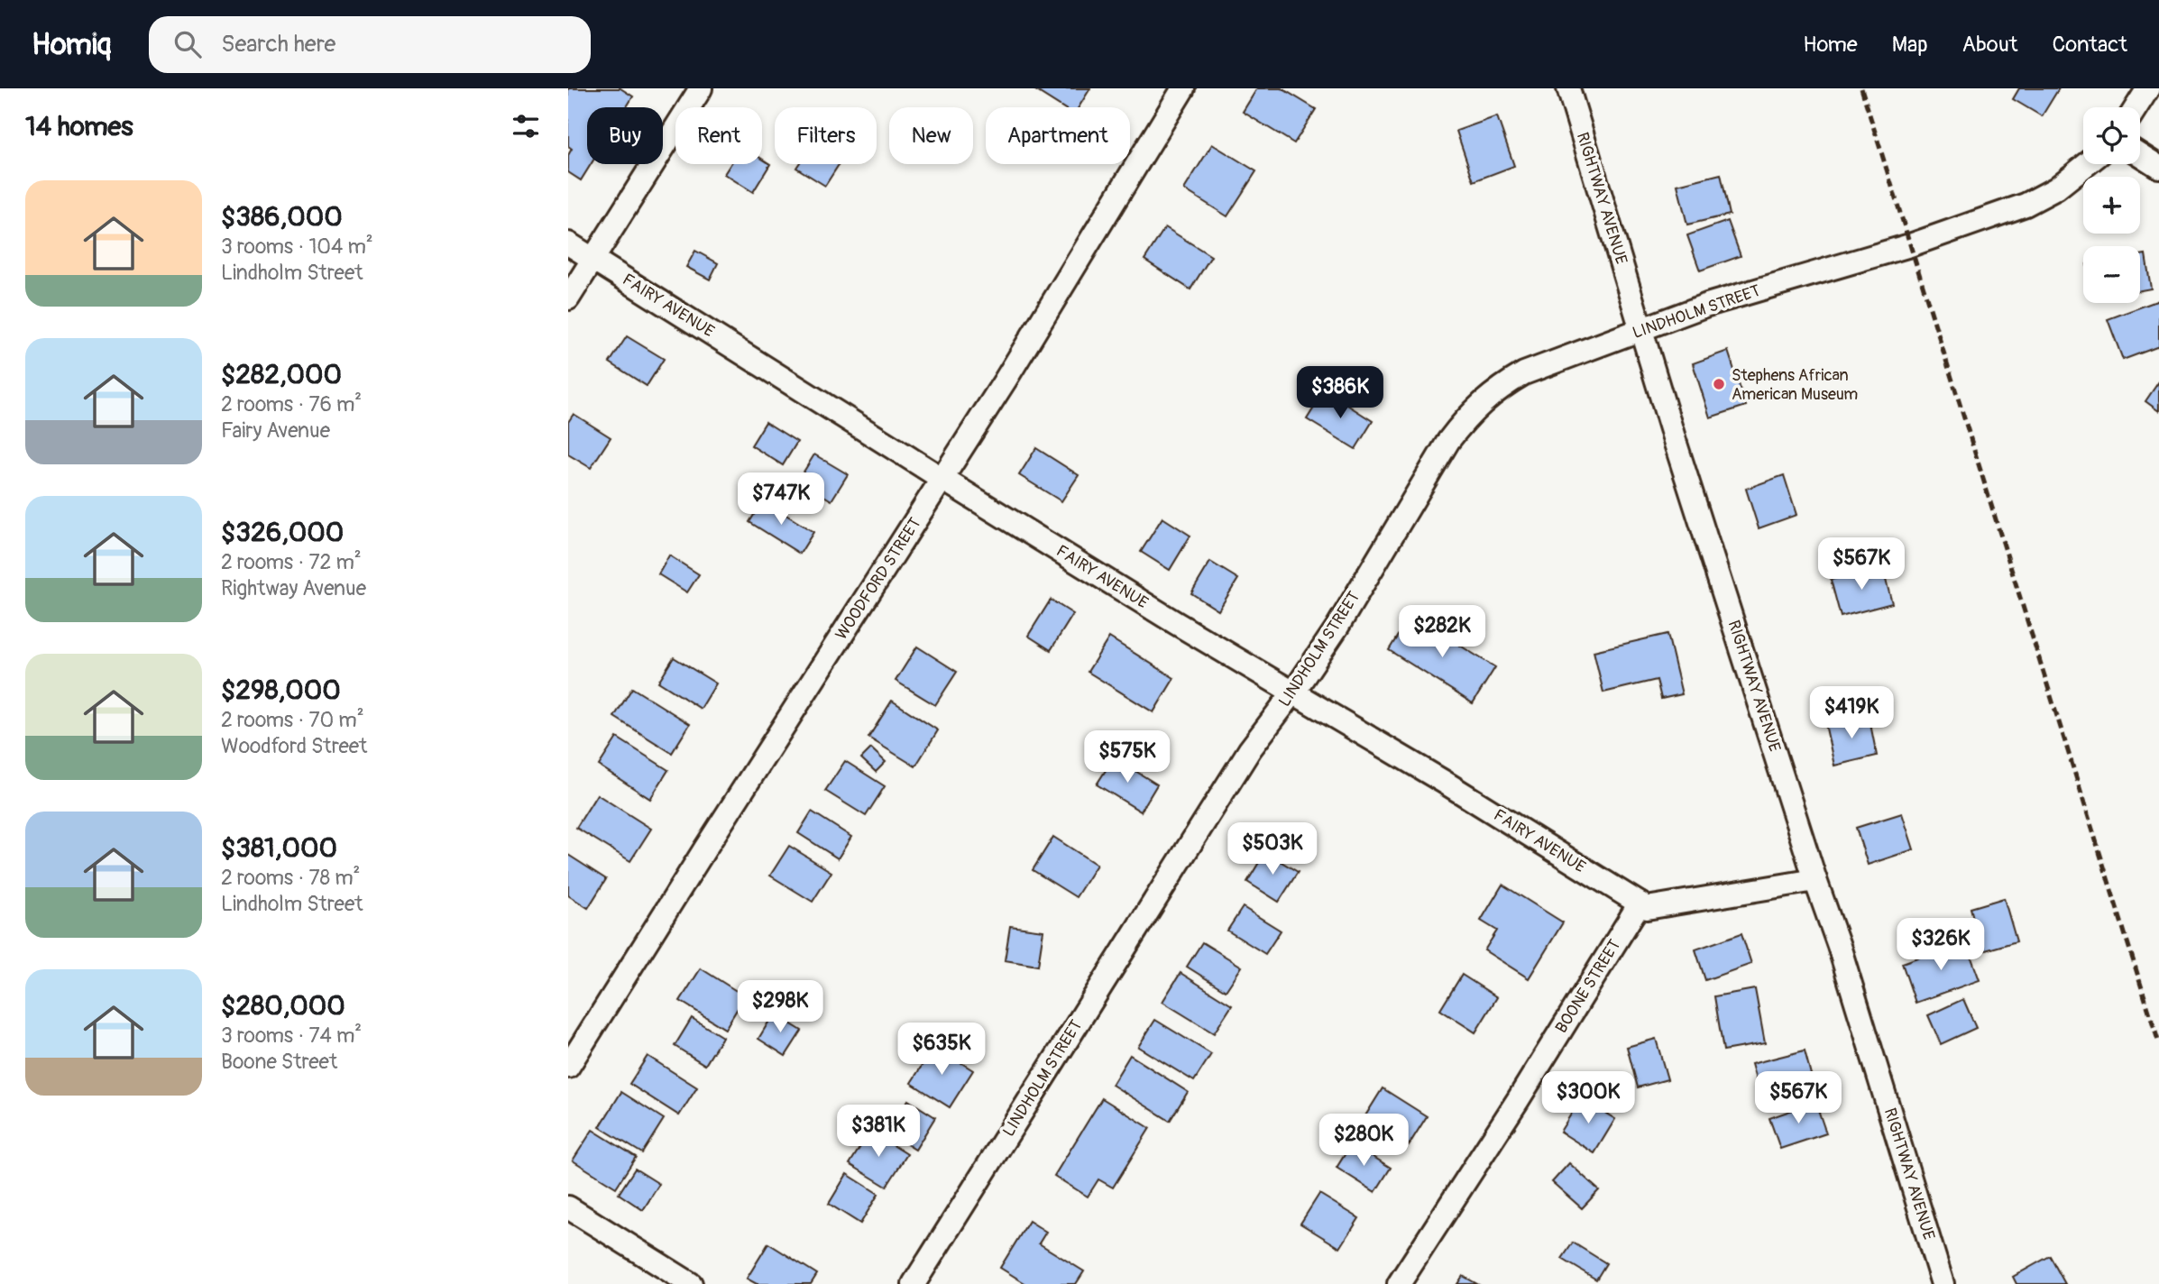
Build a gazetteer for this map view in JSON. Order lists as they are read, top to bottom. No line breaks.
{"streets":{"street":["RIGHTWAY AVENUE","FAIRY AVENUE","LINDHOLM STREET","WOODFORD STREET","BOONE STREET"]},"crossings":[["RIGHTWAY AVENUE","LINDHOLM STREET"],["FAIRY AVENUE","LINDHOLM STREET"],["FAIRY AVENUE","WOODFORD STREET"],["FAIRY AVENUE","BOONE STREET"]],"places":["Stephens African American Museum"],"page":{"header":"Homiq","search":"Search here","nav":["Home","Map","About","Contact"],"heading":"14 homes","map_buttons":["+","−"],"chip":["Buy","Rent","Filters","New","Apartment"],"list":[{"name":"$386,000","note":"3 rooms · 104 m² · Lindholm Street"},{"name":"$282,000","note":"2 rooms · 76 m² · Fairy Avenue"},{"name":"$326,000","note":"2 rooms · 72 m² · Rightway Avenue"},{"name":"$298,000","note":"2 rooms · 70 m² · Woodford Street"},{"name":"$381,000","note":"2 rooms · 78 m² · Lindholm Street"},{"name":"$280,000","note":"3 rooms · 74 m² · Boone Street"}],"price":["$386K","$747K","$567K","$282K","$419K","$575K","$503K","$326K","$298K","$635K","$300K","$567K","$381K","$280K"]}}
